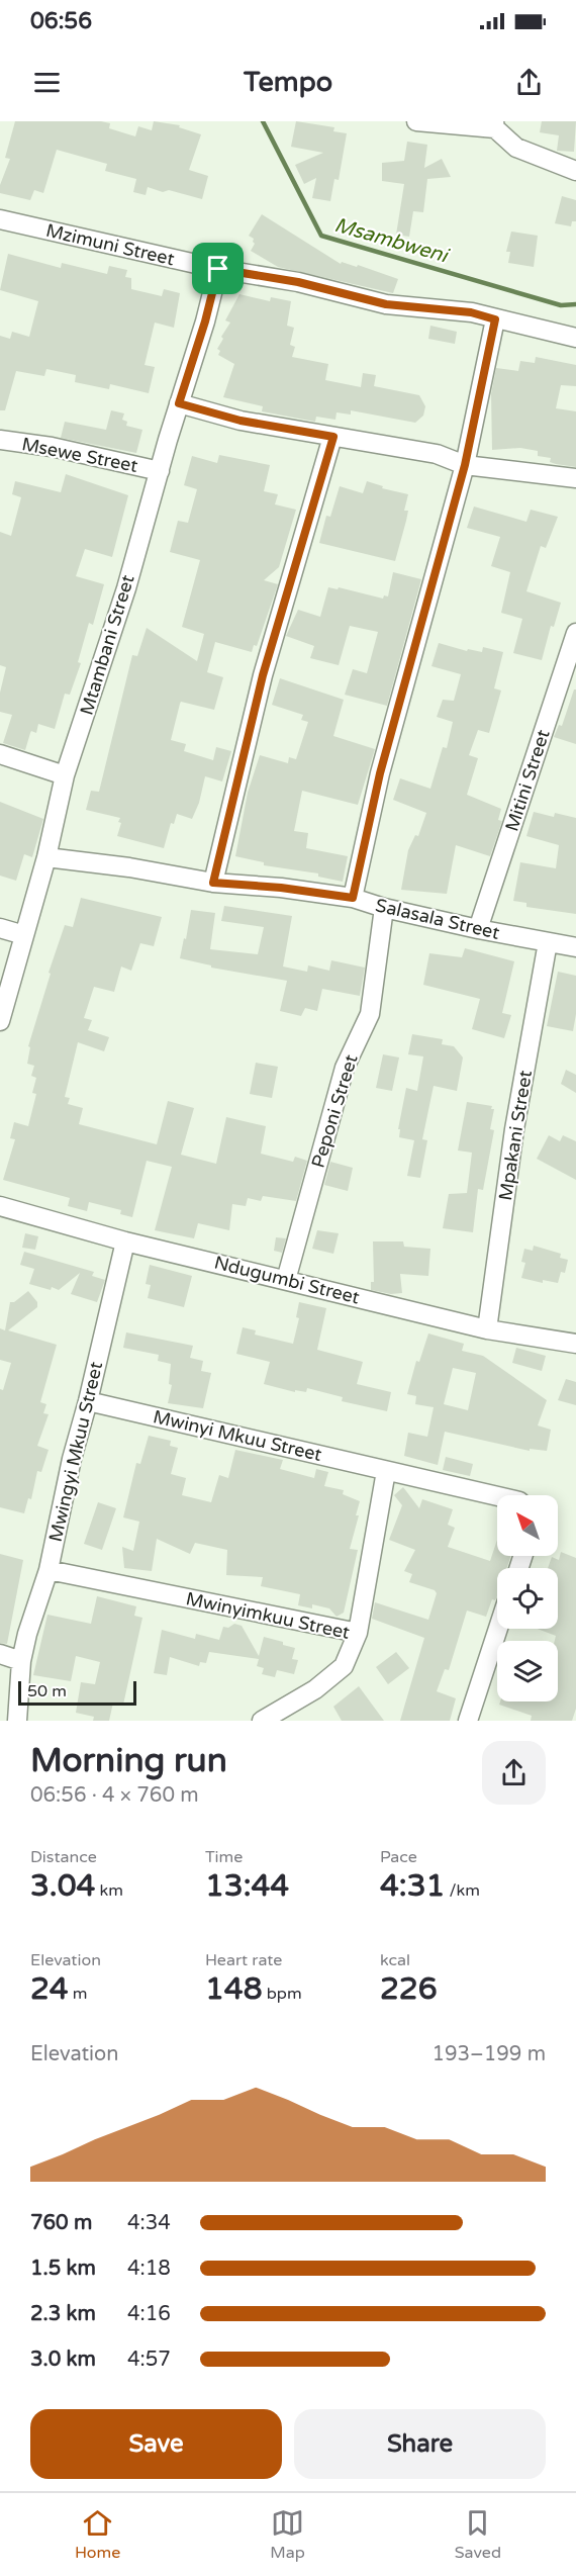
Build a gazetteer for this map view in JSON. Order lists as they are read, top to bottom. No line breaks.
{"streets":{"street":["Mzimuni Street","Msewe Street","Mtambani Street","Mitini Street","Salasala Street","Peponi Street","Mpakani Street","Ndugumbi Street","Mwinyi Mkuu Street","Mwingyi Mkuu Street","Mwinyimkuu Street"]},"crossings":[["Mzimuni Street","Mtambani Street"],["Msewe Street","Mtambani Street"],["Mtambani Street","Salasala Street"],["Mitini Street","Salasala Street"],["Salasala Street","Peponi Street"],["Salasala Street","Mpakani Street"],["Peponi Street","Ndugumbi Street"],["Mpakani Street","Ndugumbi Street"],["Ndugumbi Street","Mwingyi Mkuu Street"],["Mwinyi Mkuu Street","Mwingyi Mkuu Street"],["Mwingyi Mkuu Street","Mwinyimkuu Street"]],"water":["Msambweni"],"scale_bar":"50 m","north":"top left","page":{"status":"06:56","header":"Tempo","scale":"50 m","heading":["Morning run","06:56 · 4 × 760 m"],"stats":[["Distance","3.04 km"],["Time","13:44"],["Pace","4:31 /km"],["Elevation","24 m"],["Heart rate","148 bpm"],["kcal","226"]],"chart":["Elevation","193–199 m"],"list":[{"name":"760 m","note":"4:34"},{"name":"1.5 km","note":"4:18"},{"name":"2.3 km","note":"4:16"},{"name":"3.0 km","note":"4:57"}],"buttons":["Save","Share"],"tabs":["Home","Map","Saved"]}}
